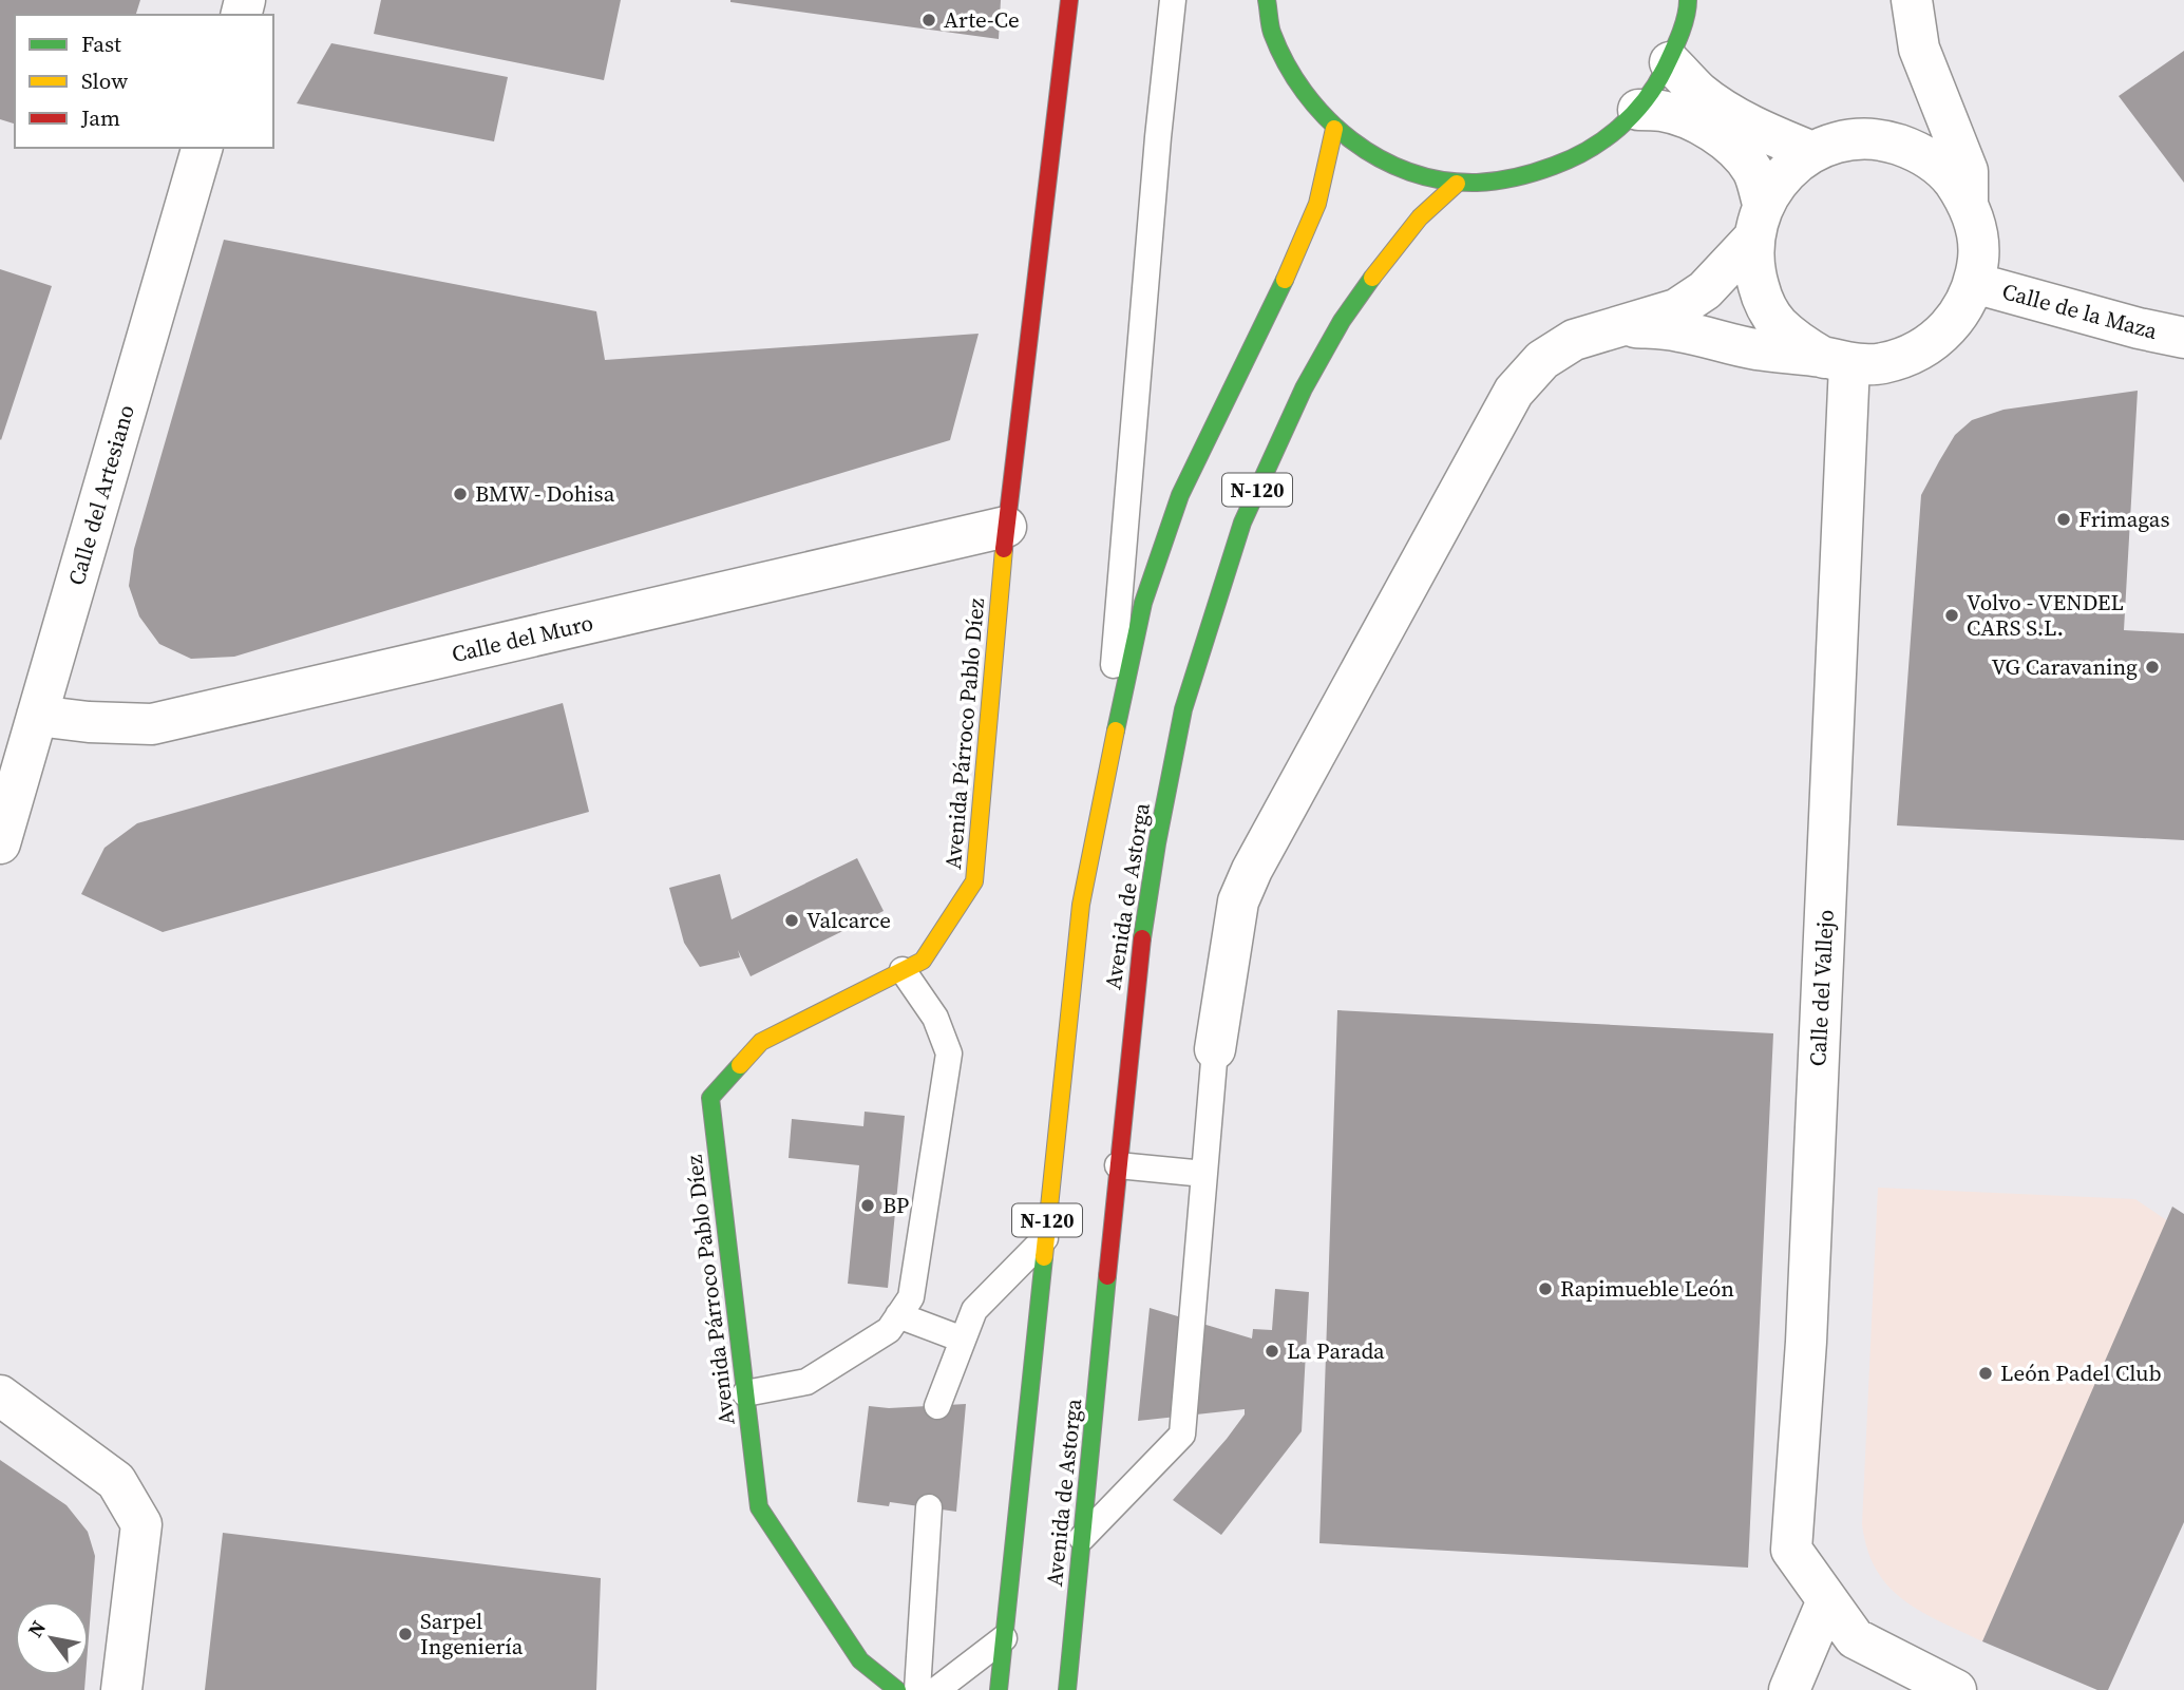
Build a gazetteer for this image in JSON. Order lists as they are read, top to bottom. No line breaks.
{"streets":{"main road":["N-120","Avenida Párroco Pablo Díez","Avenida de Astorga"],"street":["Calle de la Maza","Calle del Artesiano","Calle del Muro","Calle del Vallejo"]},"crossings":[["Calle de la Maza","Calle del Vallejo"],["Calle del Artesiano","Calle del Muro"],["Calle del Muro","Avenida Párroco Pablo Díez"]],"places":["Arte-Ce","BMW - Dohisa","Frimagas","Volvo - VENDEL CARS S.L.","VG Caravaning","Valcarce","BP","Rapimueble León","La Parada","León Padel Club","Sarpel Ingeniería"],"legend":["Fast","Slow","Jam"],"north":"top left"}
